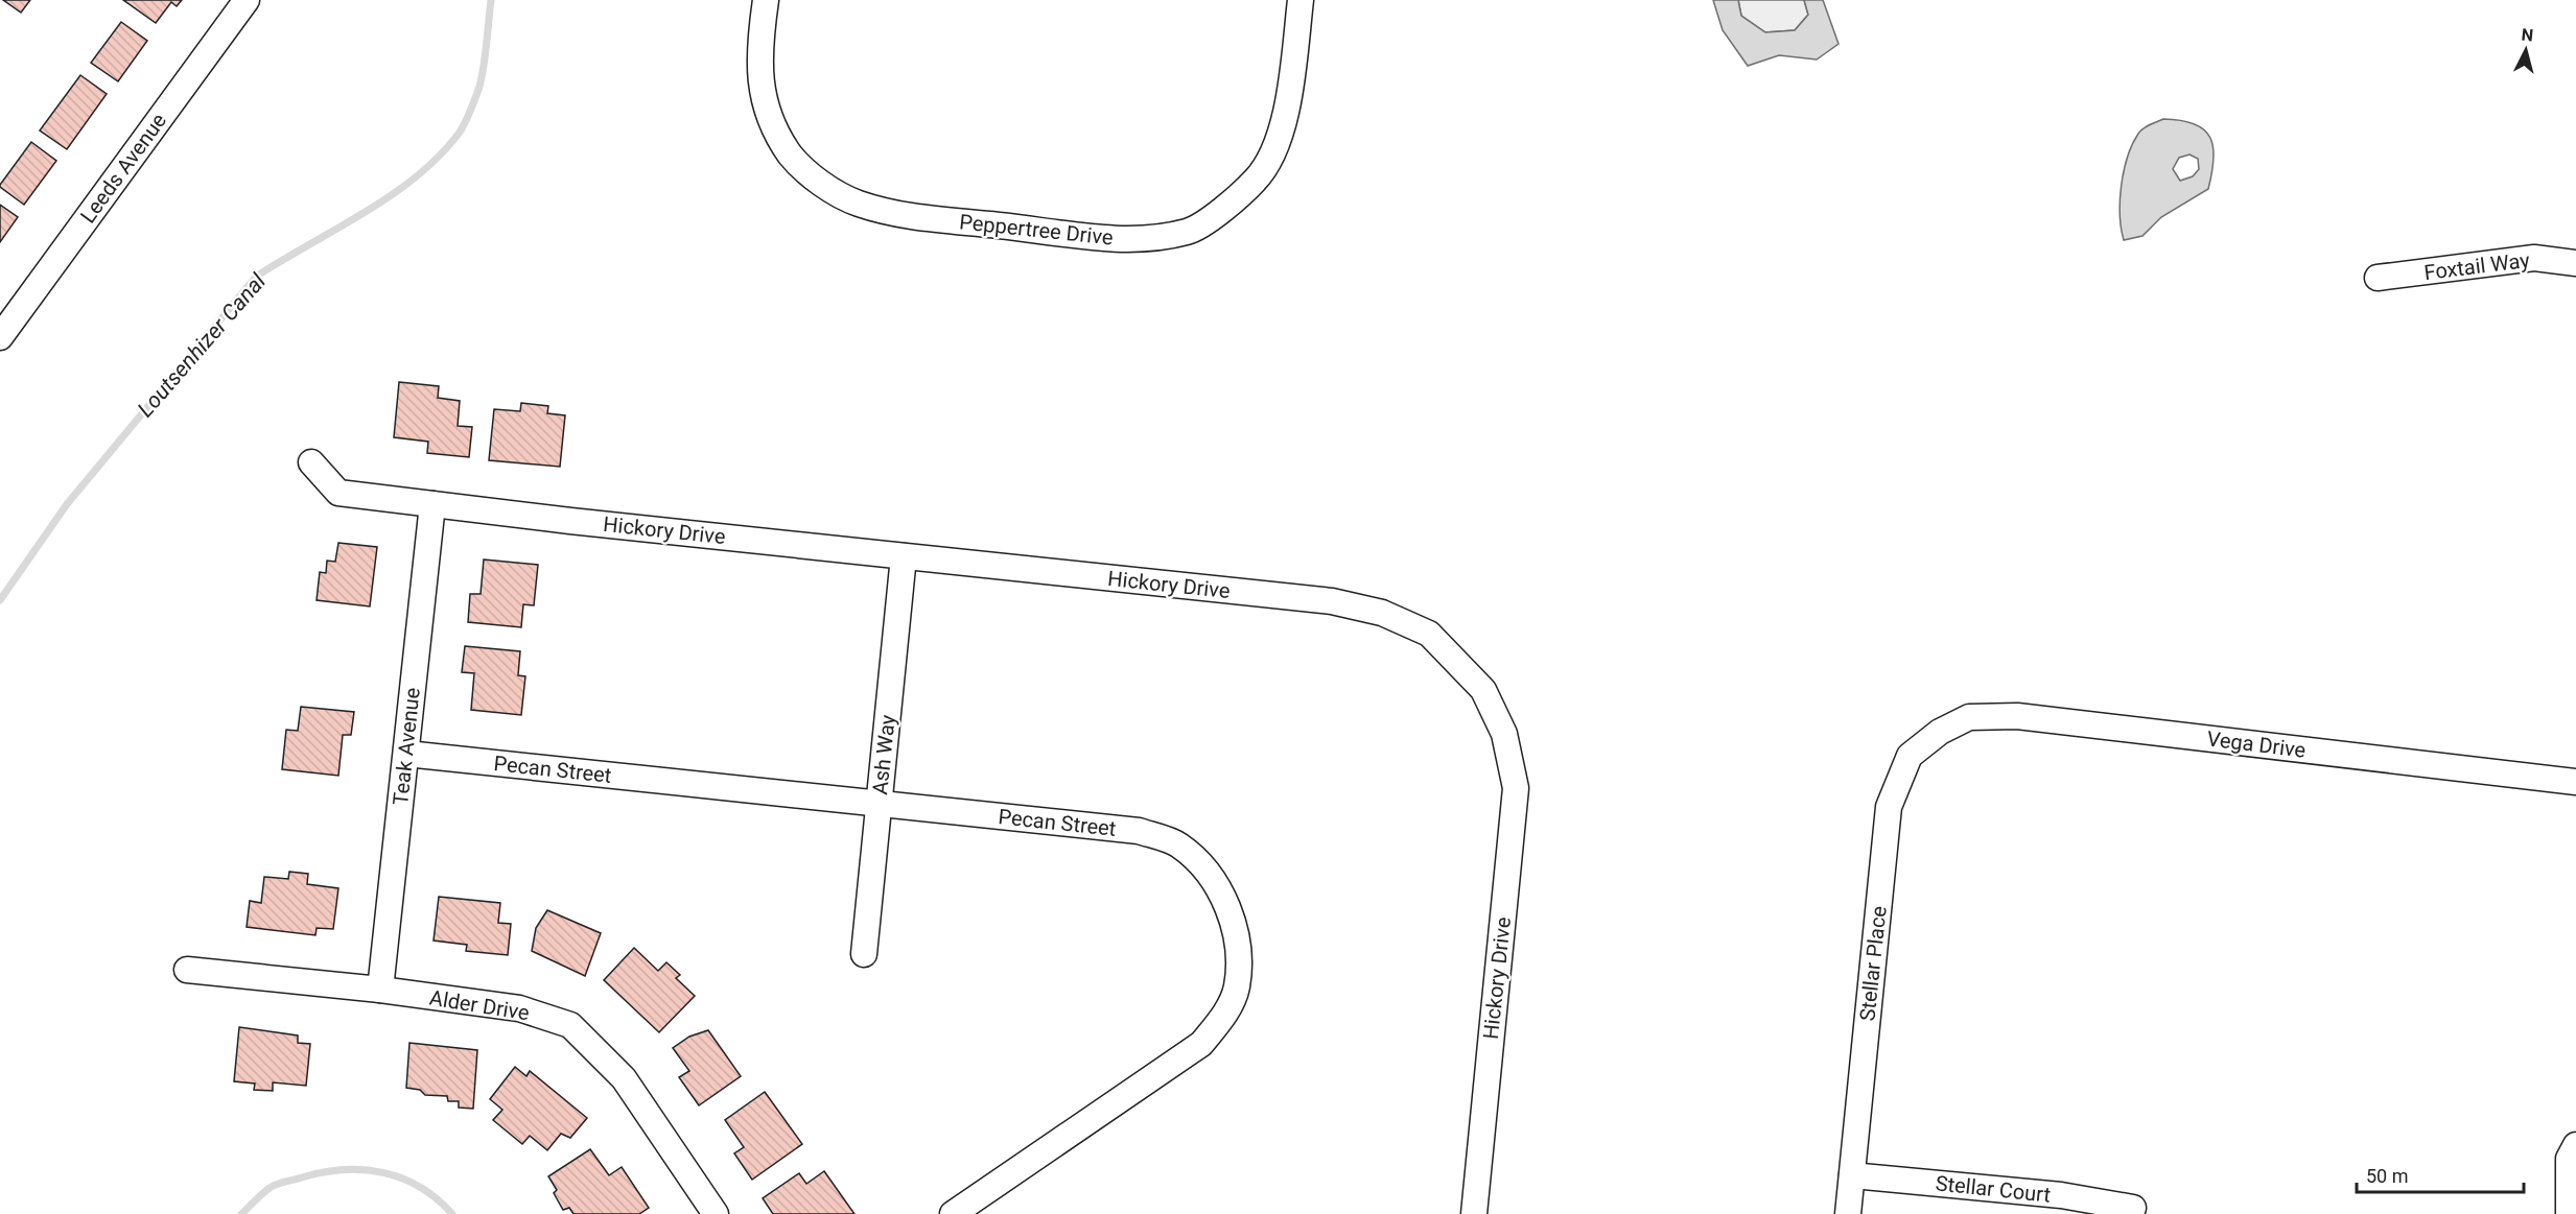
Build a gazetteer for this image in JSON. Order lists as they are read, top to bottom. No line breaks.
{"streets":{"street":["Leeds Avenue","Peppertree Drive","Foxtail Way","Hickory Drive","Vega Drive","Teak Avenue","Ash Way","Pecan Street","Stellar Place","Alder Drive","Stellar Court"]},"crossings":[["Hickory Drive","Teak Avenue"],["Hickory Drive","Ash Way"],["Vega Drive","Stellar Place"],["Teak Avenue","Pecan Street"],["Teak Avenue","Alder Drive"],["Ash Way","Pecan Street"],["Stellar Place","Stellar Court"]],"water":["Loutsenhizer Canal"],"scale_bar":"50 m","north":"top"}
